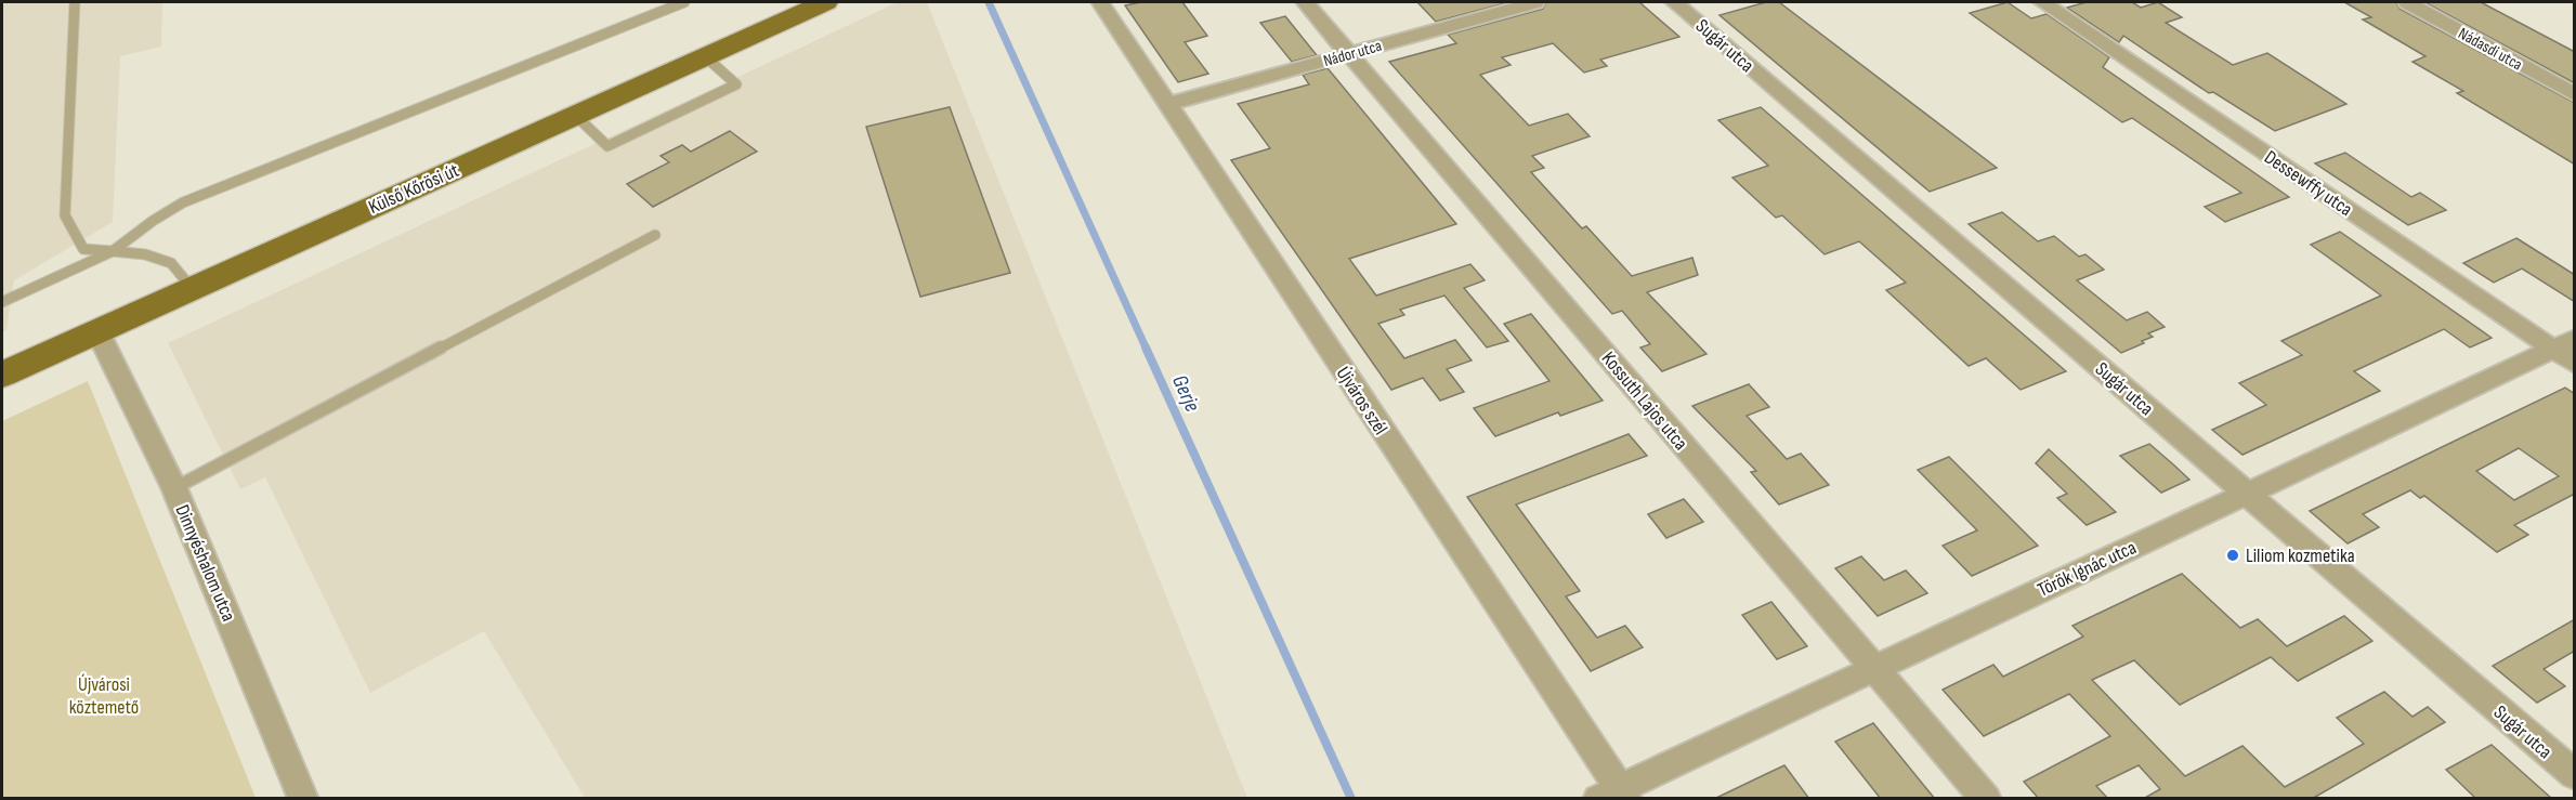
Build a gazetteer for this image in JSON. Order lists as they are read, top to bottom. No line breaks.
{"streets":{"main road":["Külső Kőrösi út"],"street":["Sugár utca","Nádasdi utca","Nádor utca","Dessewffy utca","Újváros szél","Kossuth Lajos utca","Dinnyéshalom utca","Török Ignác utca"]},"crossings":[["Sugár utca","Török Ignác utca"],["Nádor utca","Újváros szél"],["Nádor utca","Kossuth Lajos utca"],["Dessewffy utca","Török Ignác utca"],["Külső Kőrösi út","Dinnyéshalom utca"],["Újváros szél","Török Ignác utca"],["Kossuth Lajos utca","Török Ignác utca"]],"water":["Gerje"],"parks":["Újvárosi köztemető"],"places":["Liliom kozmetika"]}
